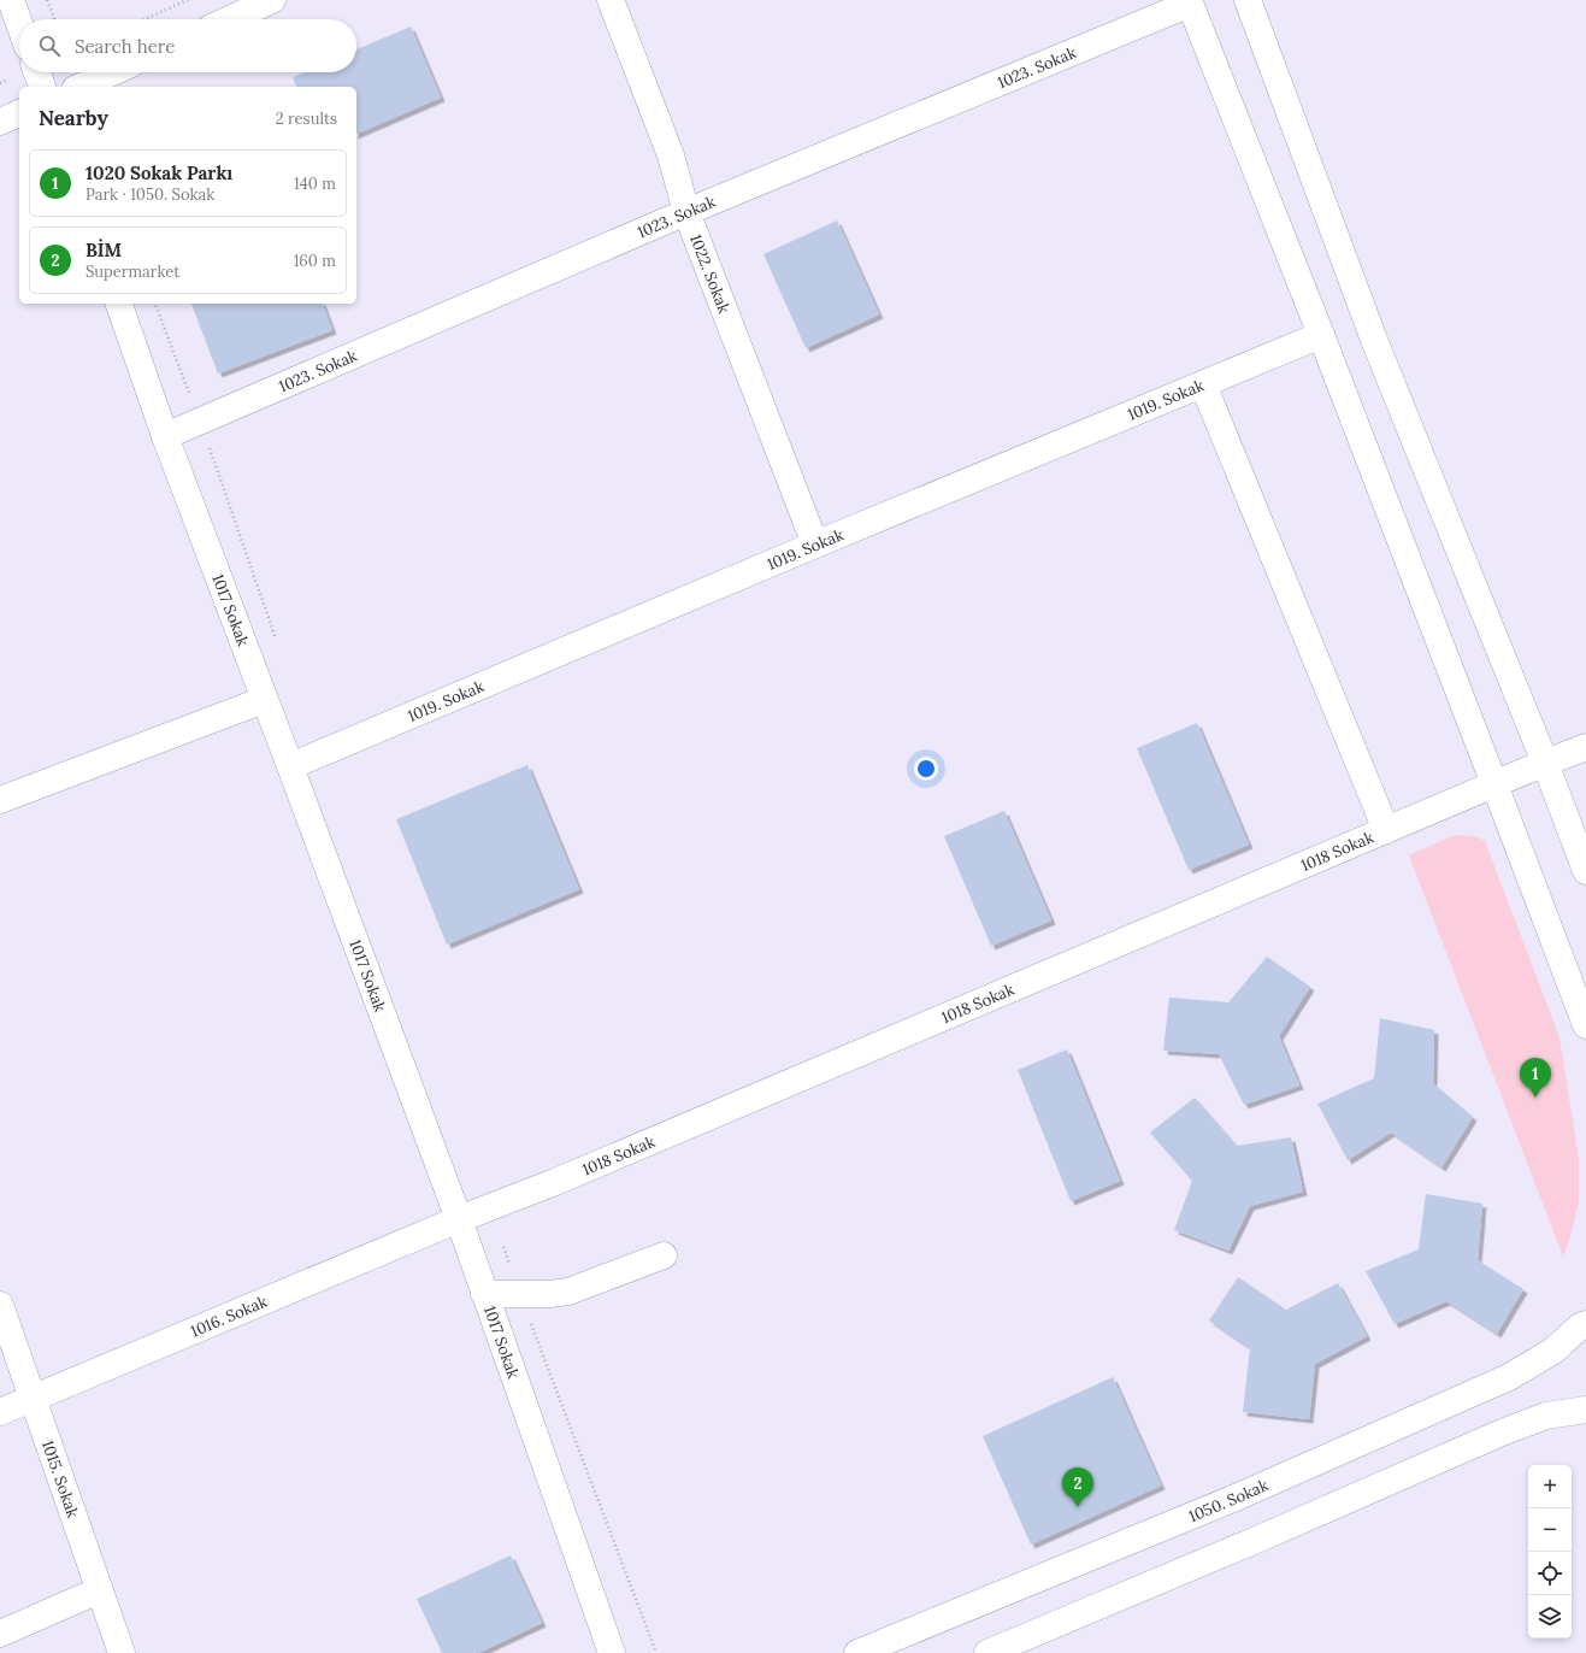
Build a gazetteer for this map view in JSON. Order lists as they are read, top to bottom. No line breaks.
{"streets":{"street":["1023. Sokak","1022. Sokak","1019. Sokak","1017 Sokak","1018 Sokak","1016. Sokak","1015. Sokak","1050. Sokak"]},"crossings":[["1023. Sokak","1022. Sokak"],["1023. Sokak","1017 Sokak"],["1022. Sokak","1019. Sokak"],["1019. Sokak","1017 Sokak"],["1017 Sokak","1018 Sokak"],["1017 Sokak","1016. Sokak"],["1018 Sokak","1016. Sokak"],["1016. Sokak","1015. Sokak"]],"page":{"search":"Search here","heading":["Nearby","2 results"],"list":[{"mark":"1","name":"1020 Sokak Parkı","note":"Park · 1050. Sokak","value":"140 m"},{"mark":"2","name":"BİM","note":"Supermarket","value":"160 m"}],"pins":["1","2"],"map_buttons":["+","−"]}}
